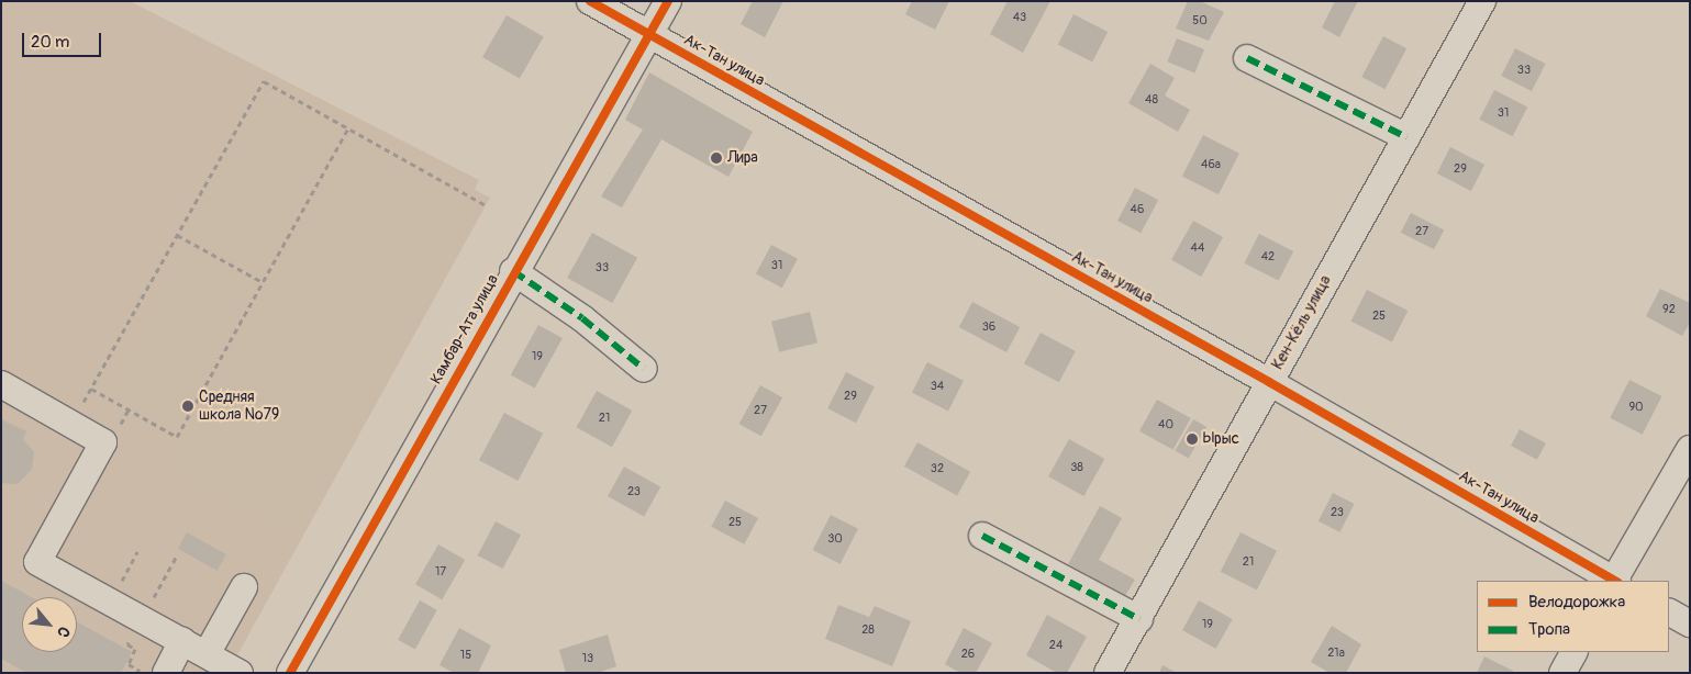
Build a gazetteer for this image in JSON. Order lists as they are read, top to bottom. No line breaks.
{"streets":{"street":["Ак-Тан улица","Кен-Кёль улица","Камбар-Ата улица"]},"crossings":[["Ак-Тан улица","Кен-Кёль улица"],["Ак-Тан улица","Камбар-Ата улица"]],"places":["Лира","Средняя школа №79","Ырыс"],"house_numbers":["43","50","33","48","31","46а","29","46","27","44","42","31","33","92","25","36","19","34","29","90","27","21","40","38","32","23","23","25","30","21","17","19","28","24","21а","26","15","13"],"legend":["Велодорожка","Тропа"],"scale_bar":"20 m","north":"bottom right"}
